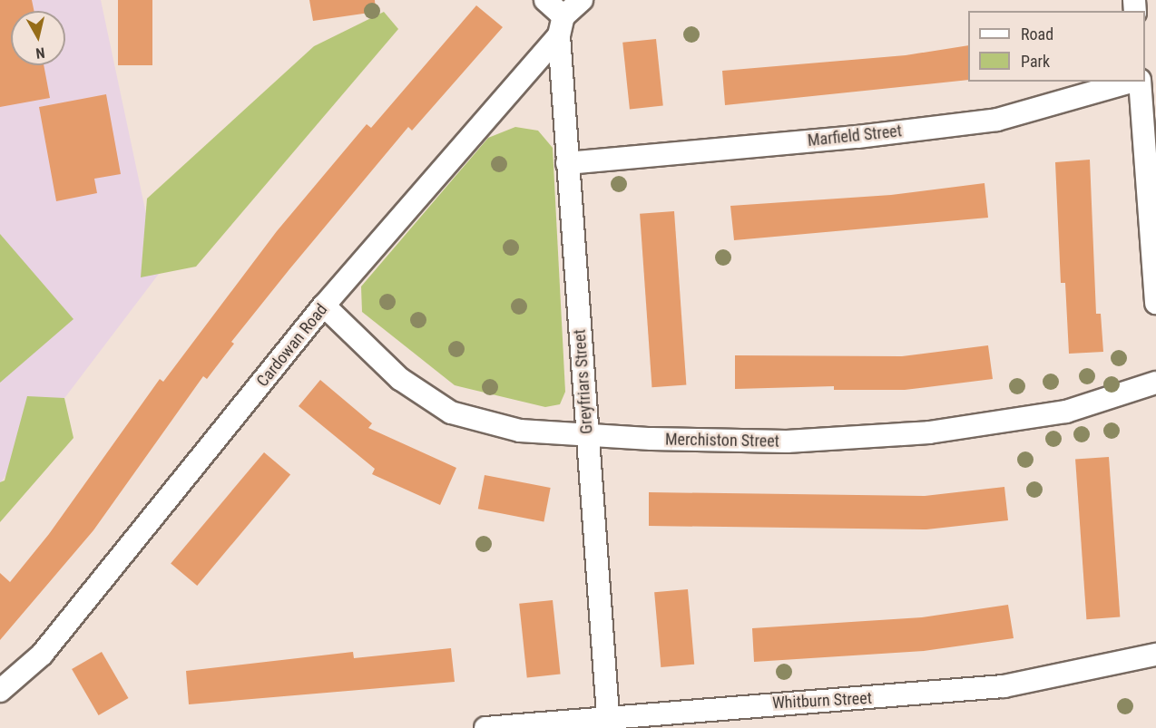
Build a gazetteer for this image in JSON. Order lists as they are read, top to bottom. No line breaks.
{"streets":{"street":["Marfield Street","Cardowan Road","Greyfriars Street","Merchiston Street","Whitburn Street"]},"crossings":[["Marfield Street","Greyfriars Street"],["Cardowan Road","Greyfriars Street"],["Cardowan Road","Merchiston Street"],["Greyfriars Street","Merchiston Street"],["Greyfriars Street","Whitburn Street"]],"legend":["Road","Park"],"north":"bottom"}
